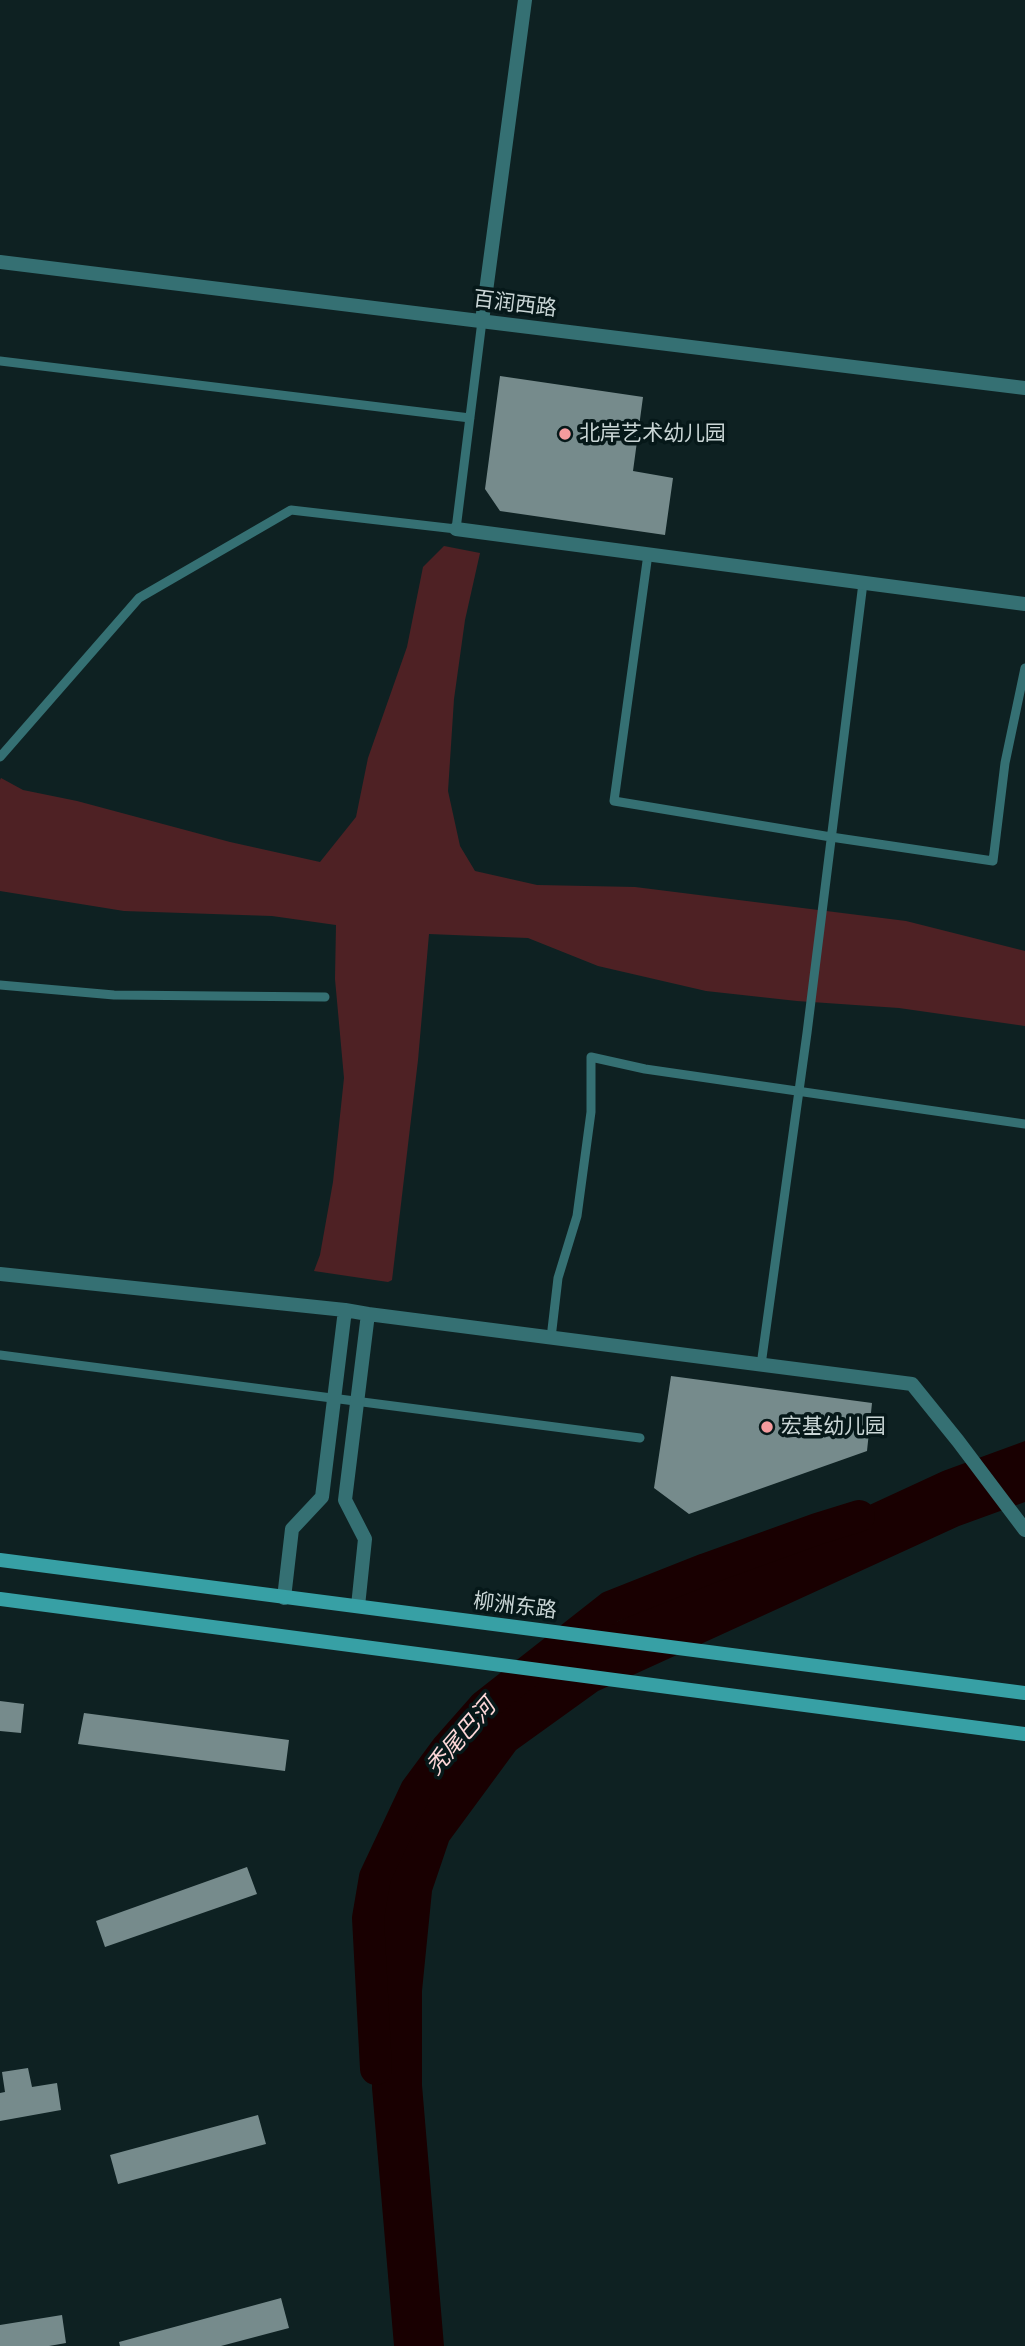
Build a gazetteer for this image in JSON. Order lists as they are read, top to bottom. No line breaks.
{"streets":{"main road":["柳洲东路"],"street":["百润西路"]},"water":["秃尾巴河"],"places":["北岸艺术幼儿园","宏基幼儿园"]}
